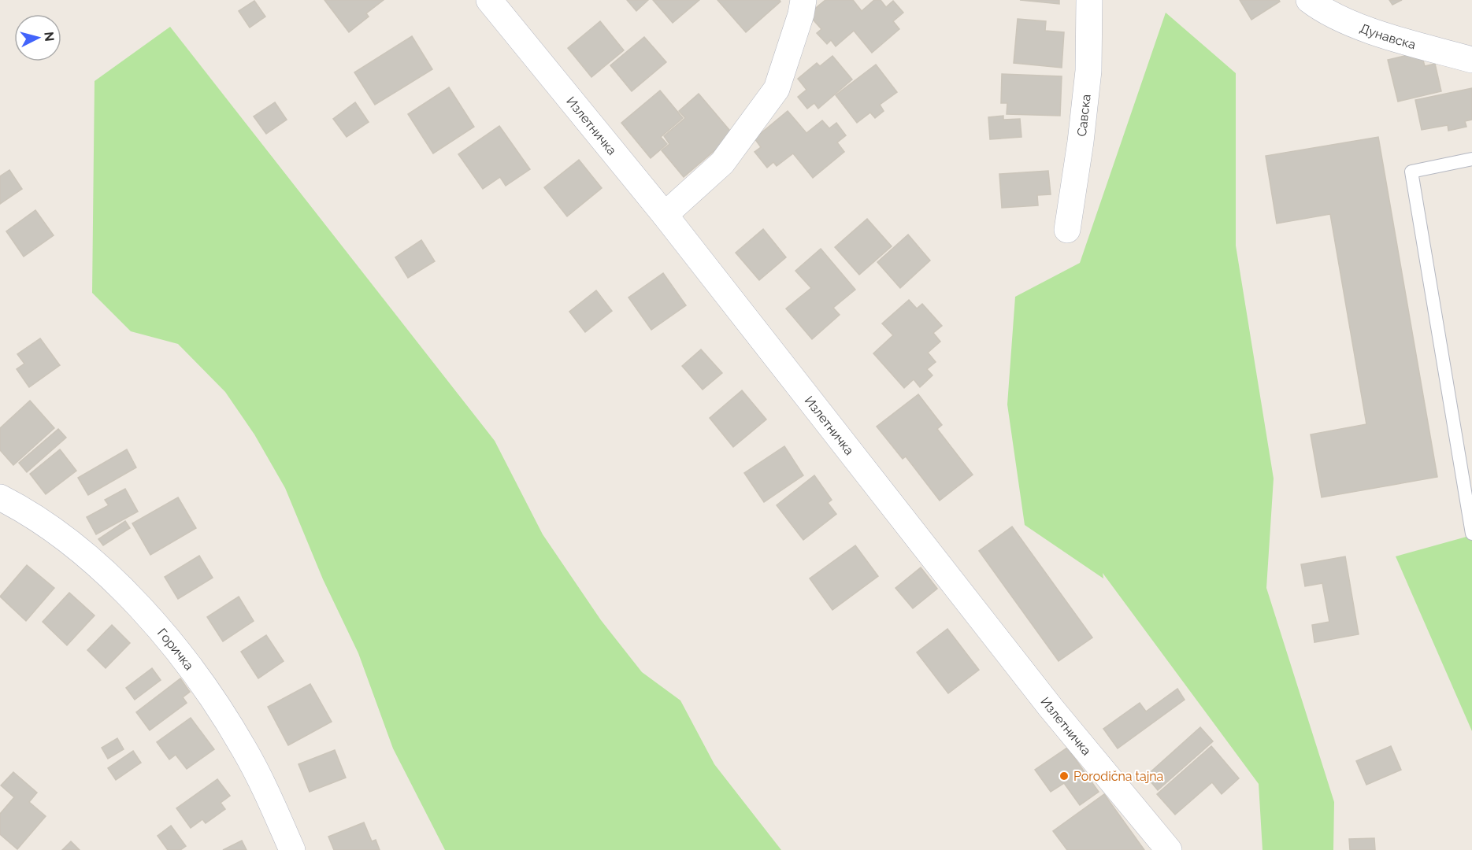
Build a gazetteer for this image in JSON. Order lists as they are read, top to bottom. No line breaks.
{"streets":{"street":["Дунавска","Савска","Излетничка","Горичка"]},"places":["Porodična tajna"],"north":"right"}
